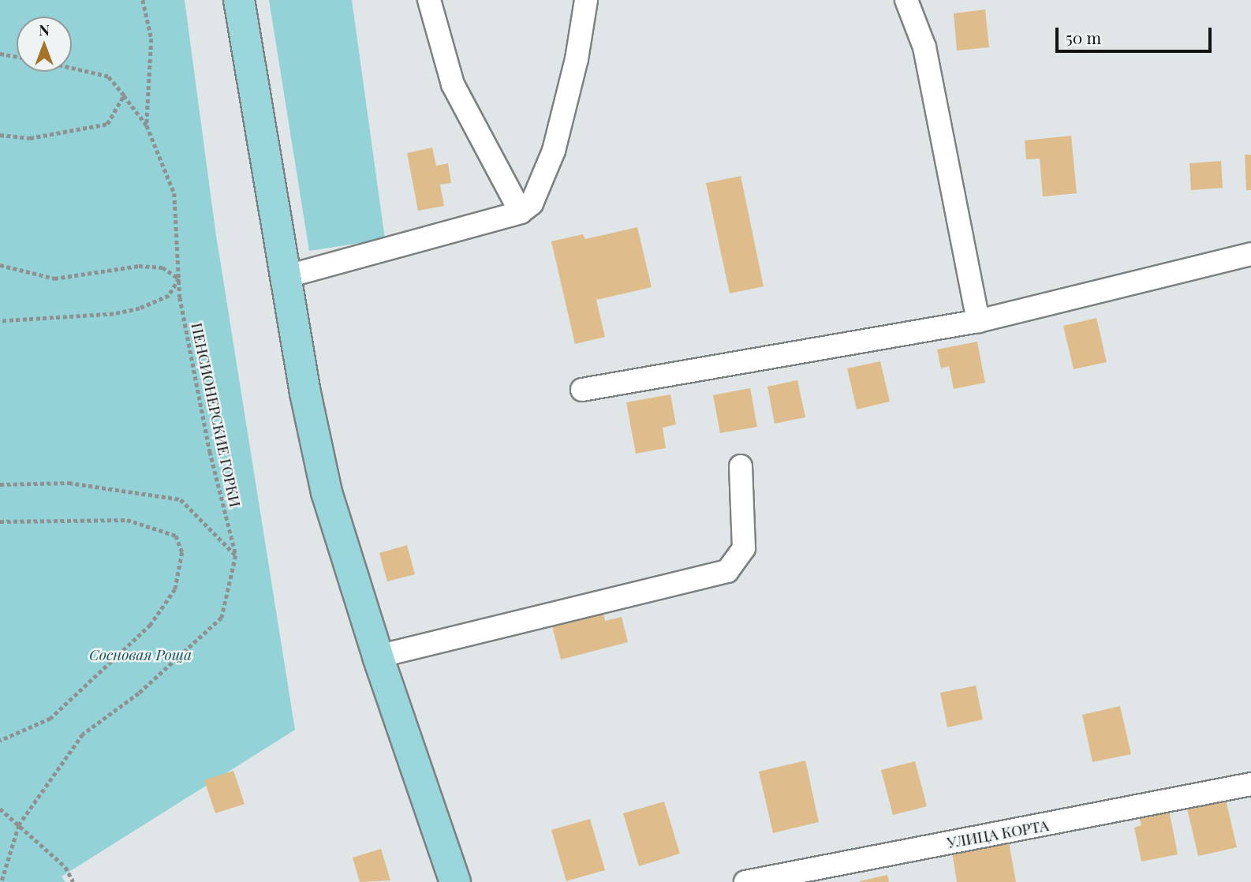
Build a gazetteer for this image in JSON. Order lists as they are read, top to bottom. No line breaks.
{"streets":{"street":["УЛИЦА КОРТА"],"path":["ПЕНСИОНЕРСКИЕ ГОРКИ"]},"parks":["Сосновая Роща"],"scale_bar":"50 m","north":"top"}
